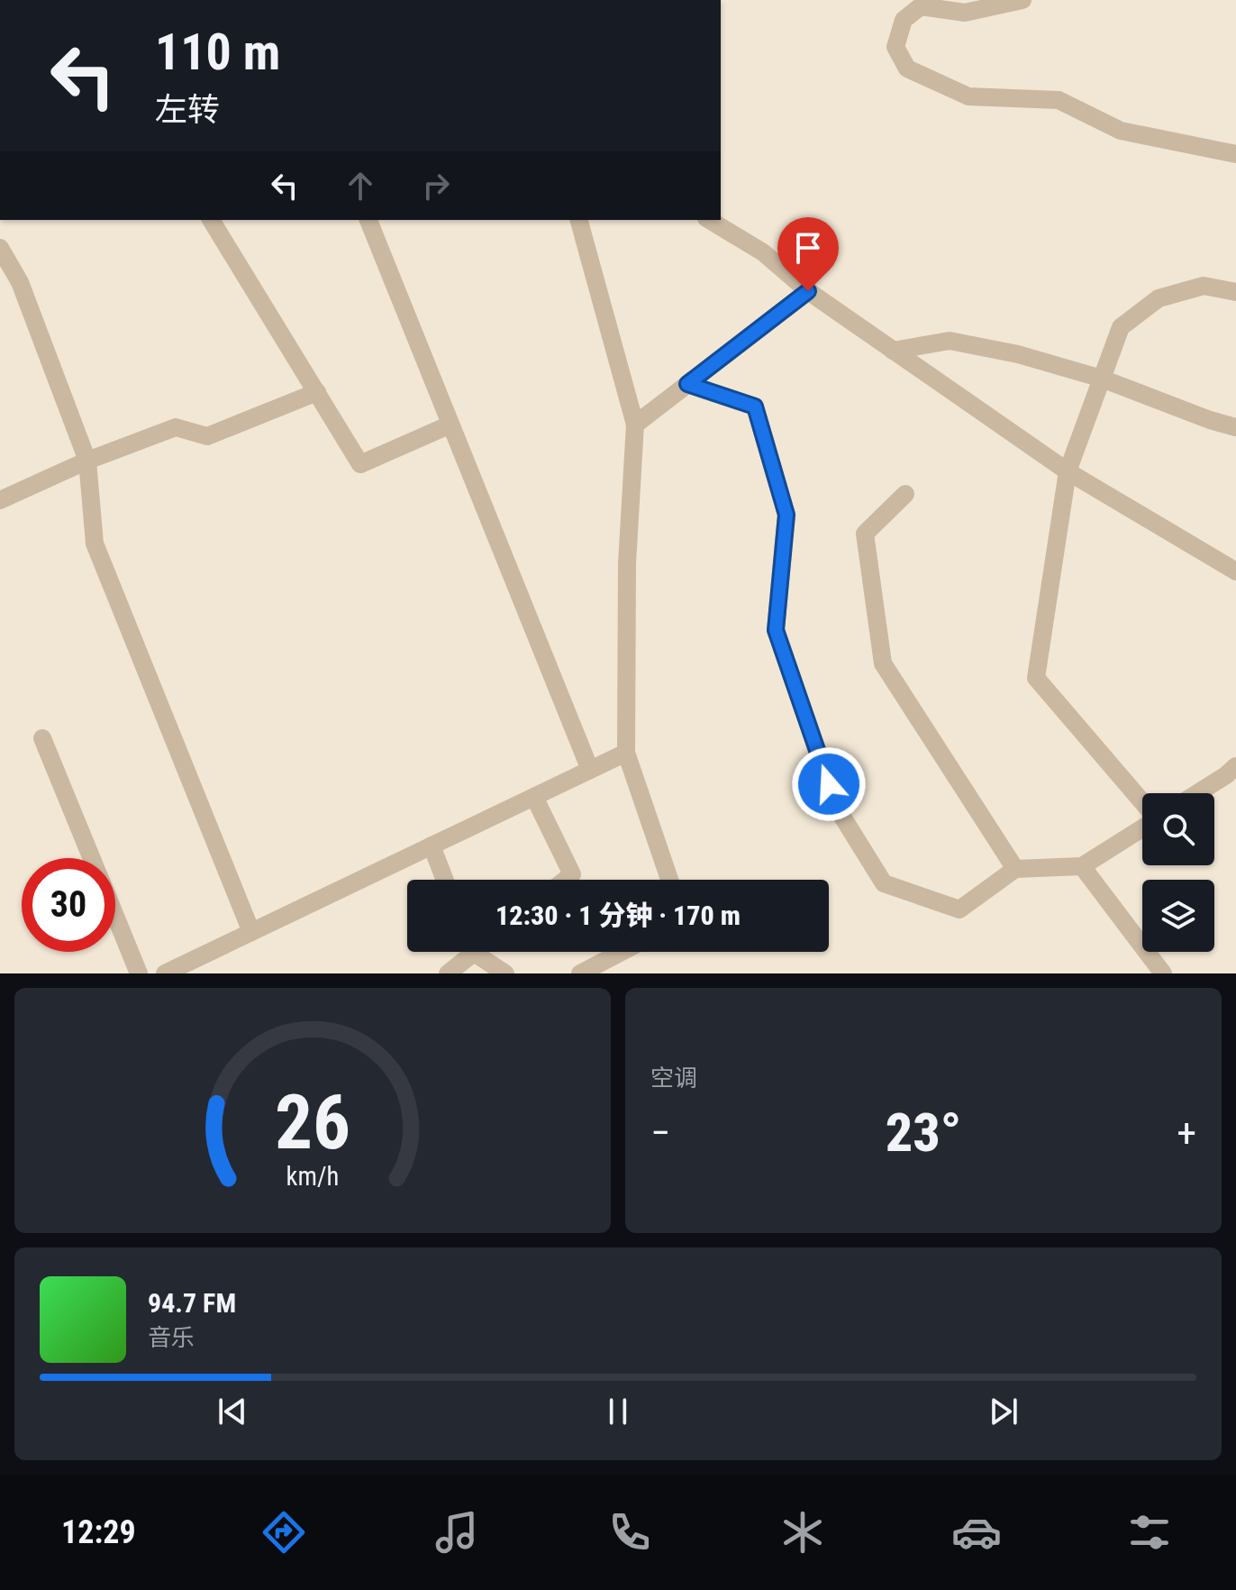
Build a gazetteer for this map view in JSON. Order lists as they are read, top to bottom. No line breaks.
{"page":{"turn":["110 m","左转"],"limit":"30","trip":"12:30 · 1 分钟 · 170 m","tile":"空调","heat":["−","23°","+"],"song":["94.7 FM","音乐"],"tabs":"12:29","gauge":["26","km/h"]}}
